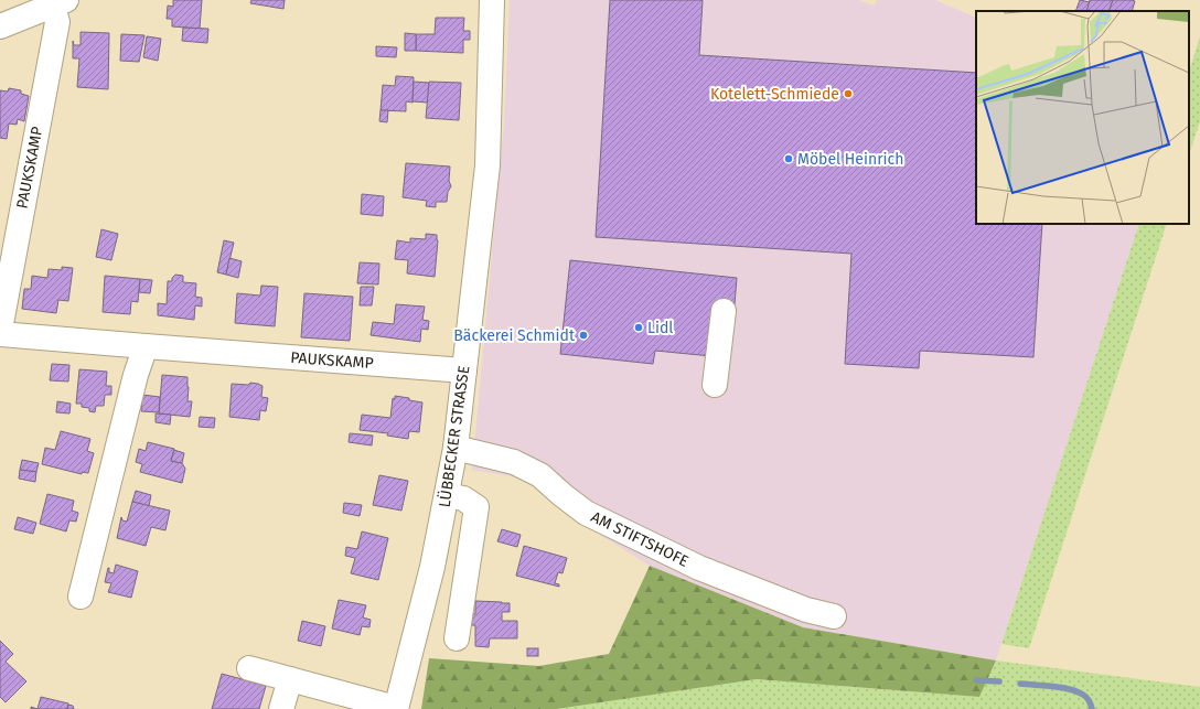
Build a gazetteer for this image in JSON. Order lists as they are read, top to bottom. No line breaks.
{"streets":{"street":["PAUKSKAMP","LÜBBECKER STRASSE","AM STIFTSHOFE"]},"crossings":[["PAUKSKAMP","LÜBBECKER STRASSE"],["LÜBBECKER STRASSE","AM STIFTSHOFE"]],"places":["Kotelett-Schmiede","Möbel Heinrich","Lidl","Bäckerei Schmidt"]}
